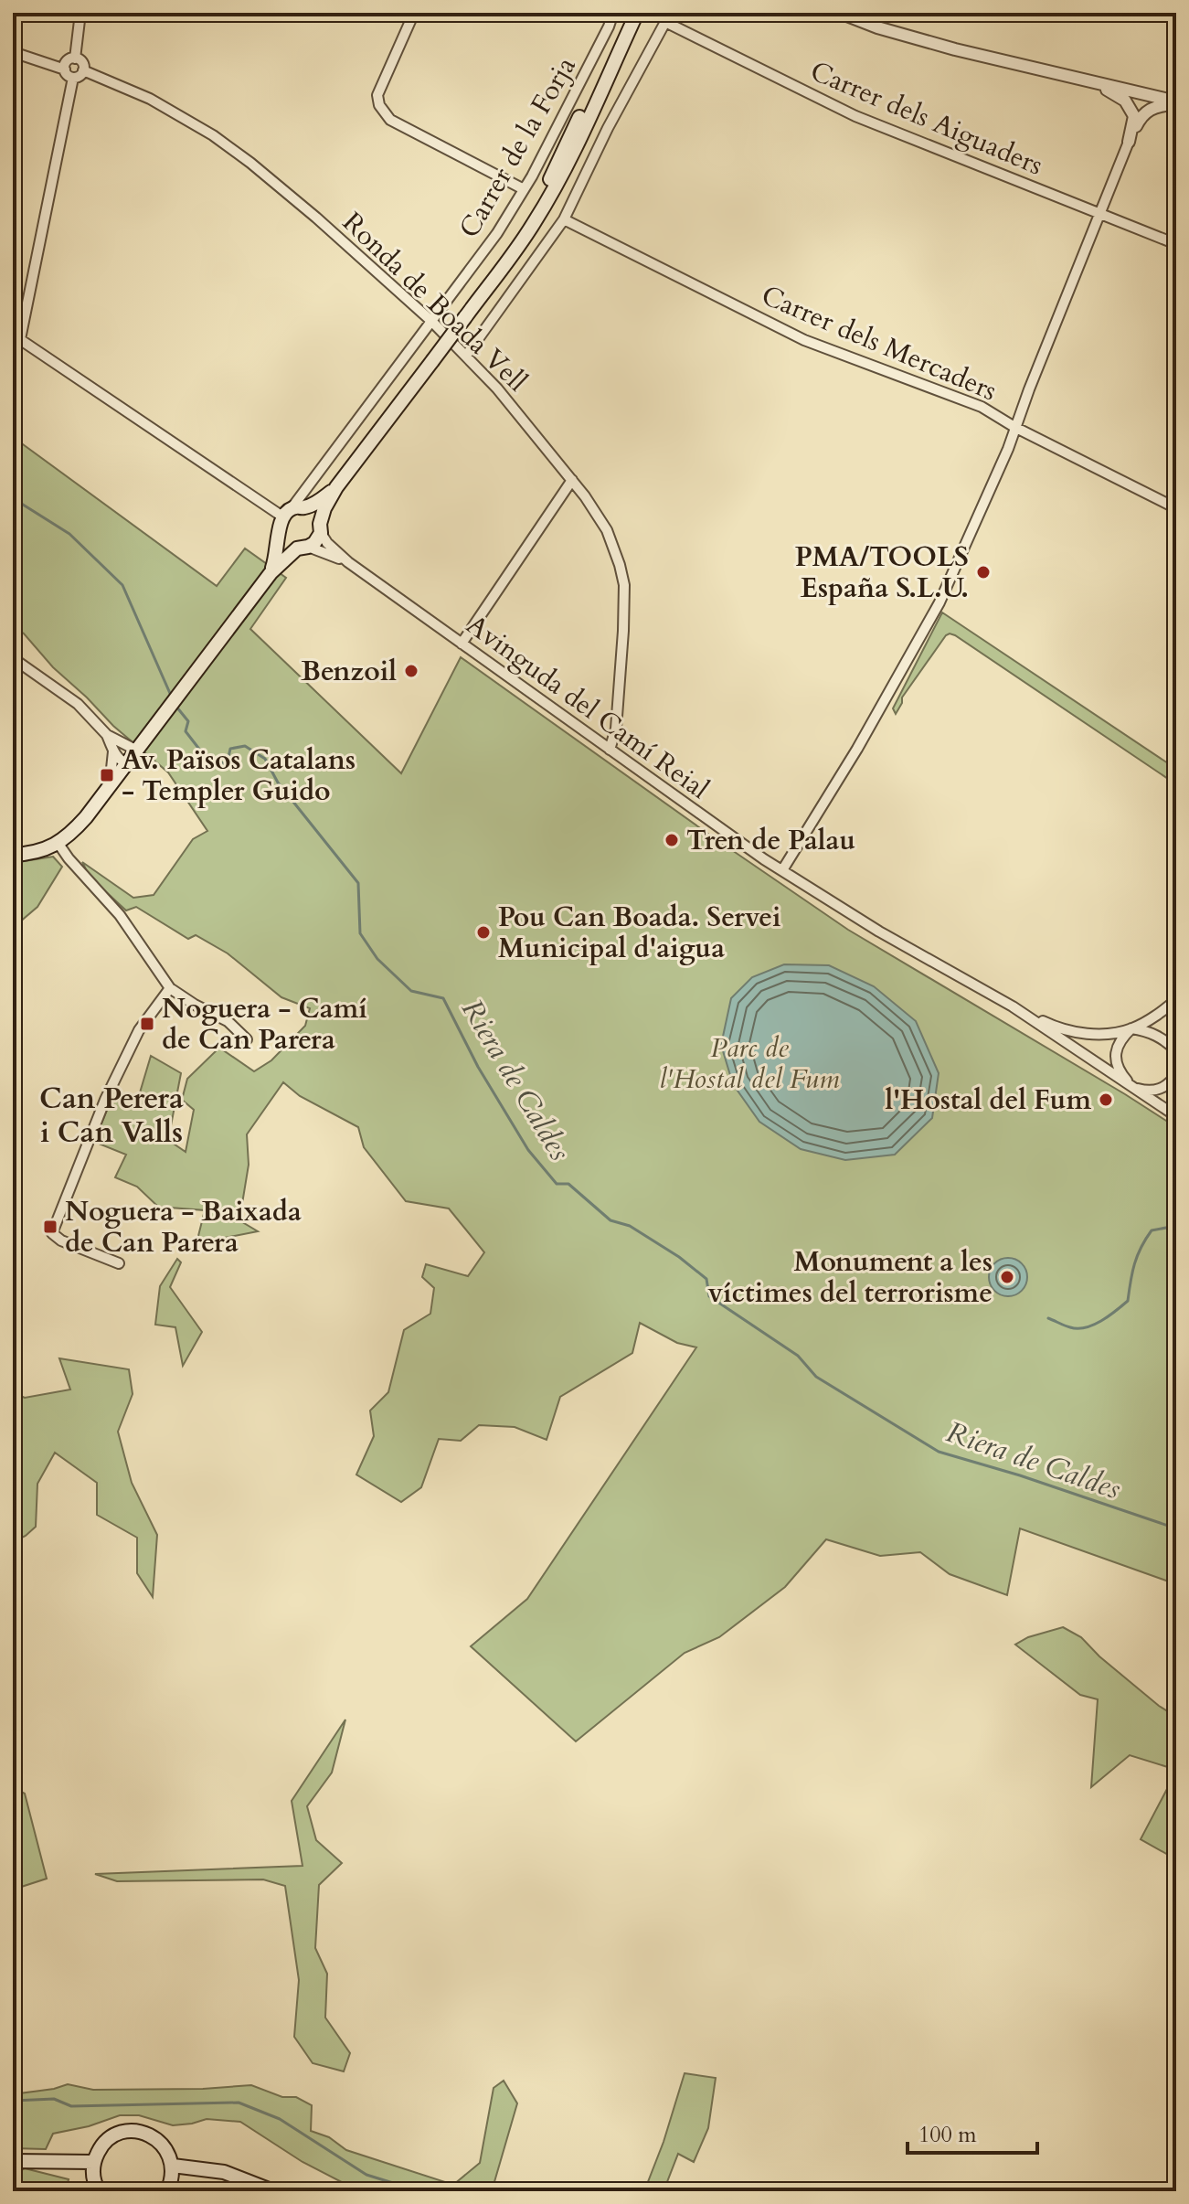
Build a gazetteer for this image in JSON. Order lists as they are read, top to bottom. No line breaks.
{"streets":{"street":["Carrer dels Aiguaders","Carrer de la Forja","Ronda de Boada Vell","Carrer dels Mercaders","Avinguda del Camí Reial"]},"crossings":[["Carrer dels Aiguaders","Carrer dels Mercaders"],["Carrer de la Forja","Ronda de Boada Vell"],["Carrer de la Forja","Avinguda del Camí Reial"],["Ronda de Boada Vell","Avinguda del Camí Reial"]],"districts":["Can Perera i Can Valls"],"water":["Riera de Caldes"],"parks":["Parc de l'Hostal del Fum"],"places":{"other":["PMA/TOOLS España S.L.U.","Benzoil","Tren de Palau","Pou Can Boada. Servei Municipal d'aigua","l'Hostal del Fum","Monument a les víctimes del terrorisme"],"transit":["Av. Països Catalans - Templer Guido","Noguera - Camí de Can Parera","Noguera - Baixada de Can Parera"]},"scale_bar":"100 m"}
